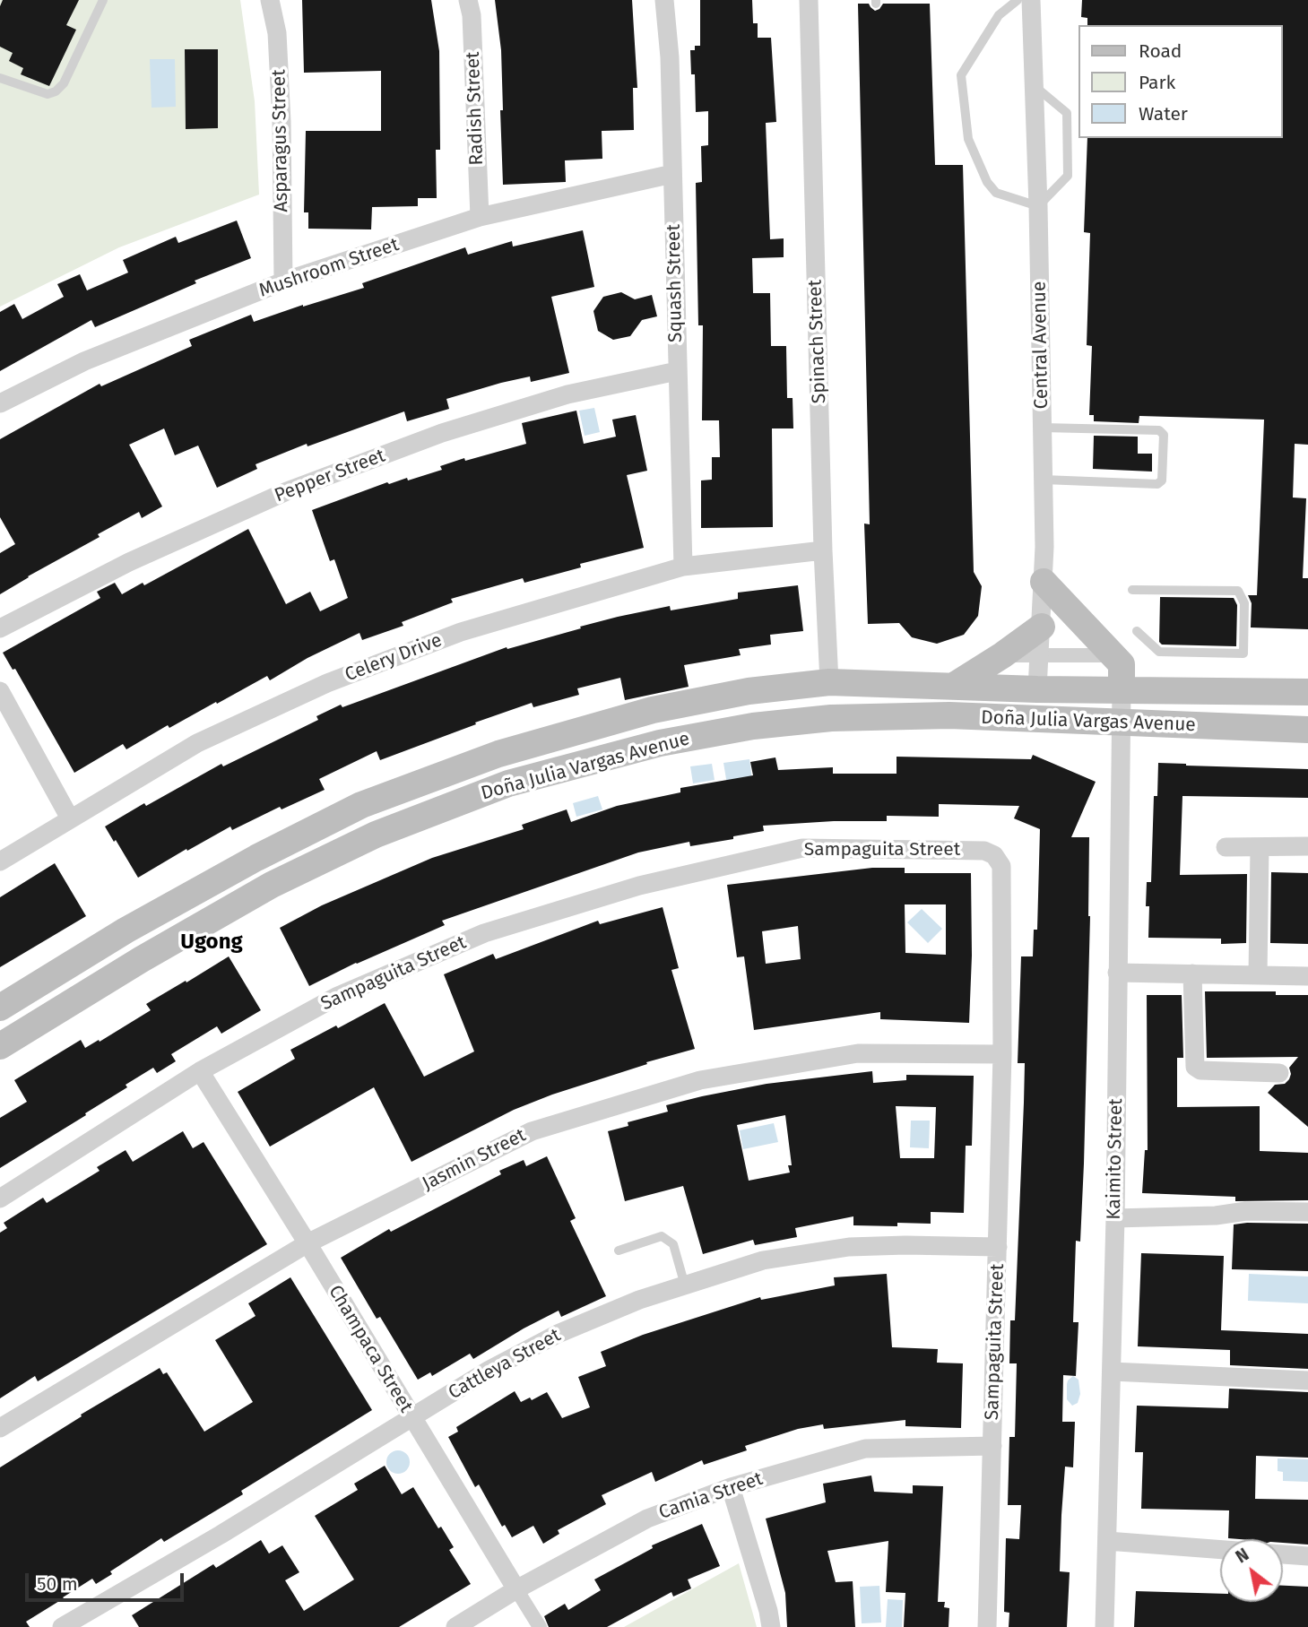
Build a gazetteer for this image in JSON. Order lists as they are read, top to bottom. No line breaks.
{"streets":{"main road":["Doña Julia Vargas Avenue"],"street":["Radish Street","Asparagus Street","Mushroom Street","Squash Street","Spinach Street","Central Avenue","Pepper Street","Celery Drive","Sampaguita Street","Kaimito Street","Jasmin Street","Champaca Street","Cattleya Street","Camia Street"]},"crossings":[["Radish Street","Mushroom Street"],["Asparagus Street","Mushroom Street"],["Mushroom Street","Squash Street"],["Squash Street","Pepper Street"],["Squash Street","Celery Drive"],["Spinach Street","Celery Drive"],["Spinach Street","Doña Julia Vargas Avenue"],["Central Avenue","Doña Julia Vargas Avenue"],["Doña Julia Vargas Avenue","Kaimito Street"],["Sampaguita Street","Jasmin Street"],["Sampaguita Street","Champaca Street"],["Sampaguita Street","Cattleya Street"],["Sampaguita Street","Camia Street"],["Jasmin Street","Champaca Street"],["Champaca Street","Cattleya Street"],["Champaca Street","Camia Street"]],"districts":["Ugong"],"legend":["Road","Park","Water"],"scale_bar":"50 m","north":"top left"}
